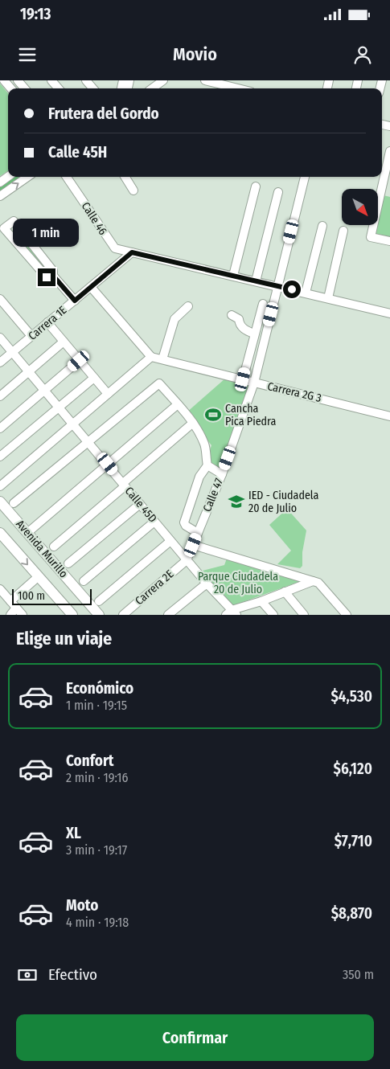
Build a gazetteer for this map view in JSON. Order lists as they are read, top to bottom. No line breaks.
{"streets":{"main road":["Avenida Murillo"],"street":["Calle 46","Carrera 1E","Carrera 2G 3","Calle 47","Calle 45D","Carrera 2E"]},"crossings":[["Calle 46","Carrera 1E"],["Carrera 1E","Calle 45D"],["Carrera 2G 3","Calle 47"],["Calle 47","Calle 45D"],["Calle 47","Carrera 2E"],["Calle 45D","Carrera 2E"]],"parks":["Parque Ciudadela 20 de Julio"],"places":{"sports":["Cancha Pica Piedra"],"school or university":["IED - Ciudadela 20 de Julio"]},"scale_bar":"100 m","north":"bottom right","page":{"status":"19:13","header":"Movio","banner":["Frutera del Gordo","Calle 45H"],"bubble":"1 min","scale":"100 m","heading":"Elige un viaje","list":[{"name":"Económico","note":"1 min · 19:15","value":"$4,530"},{"name":"Confort","note":"2 min · 19:16","value":"$6,120"},{"name":"XL","note":"3 min · 19:17","value":"$7,710"},{"name":"Moto","note":"4 min · 19:18","value":"$8,870"}],"pay":["Efectivo","350 m"],"buttons":"Confirmar"}}
